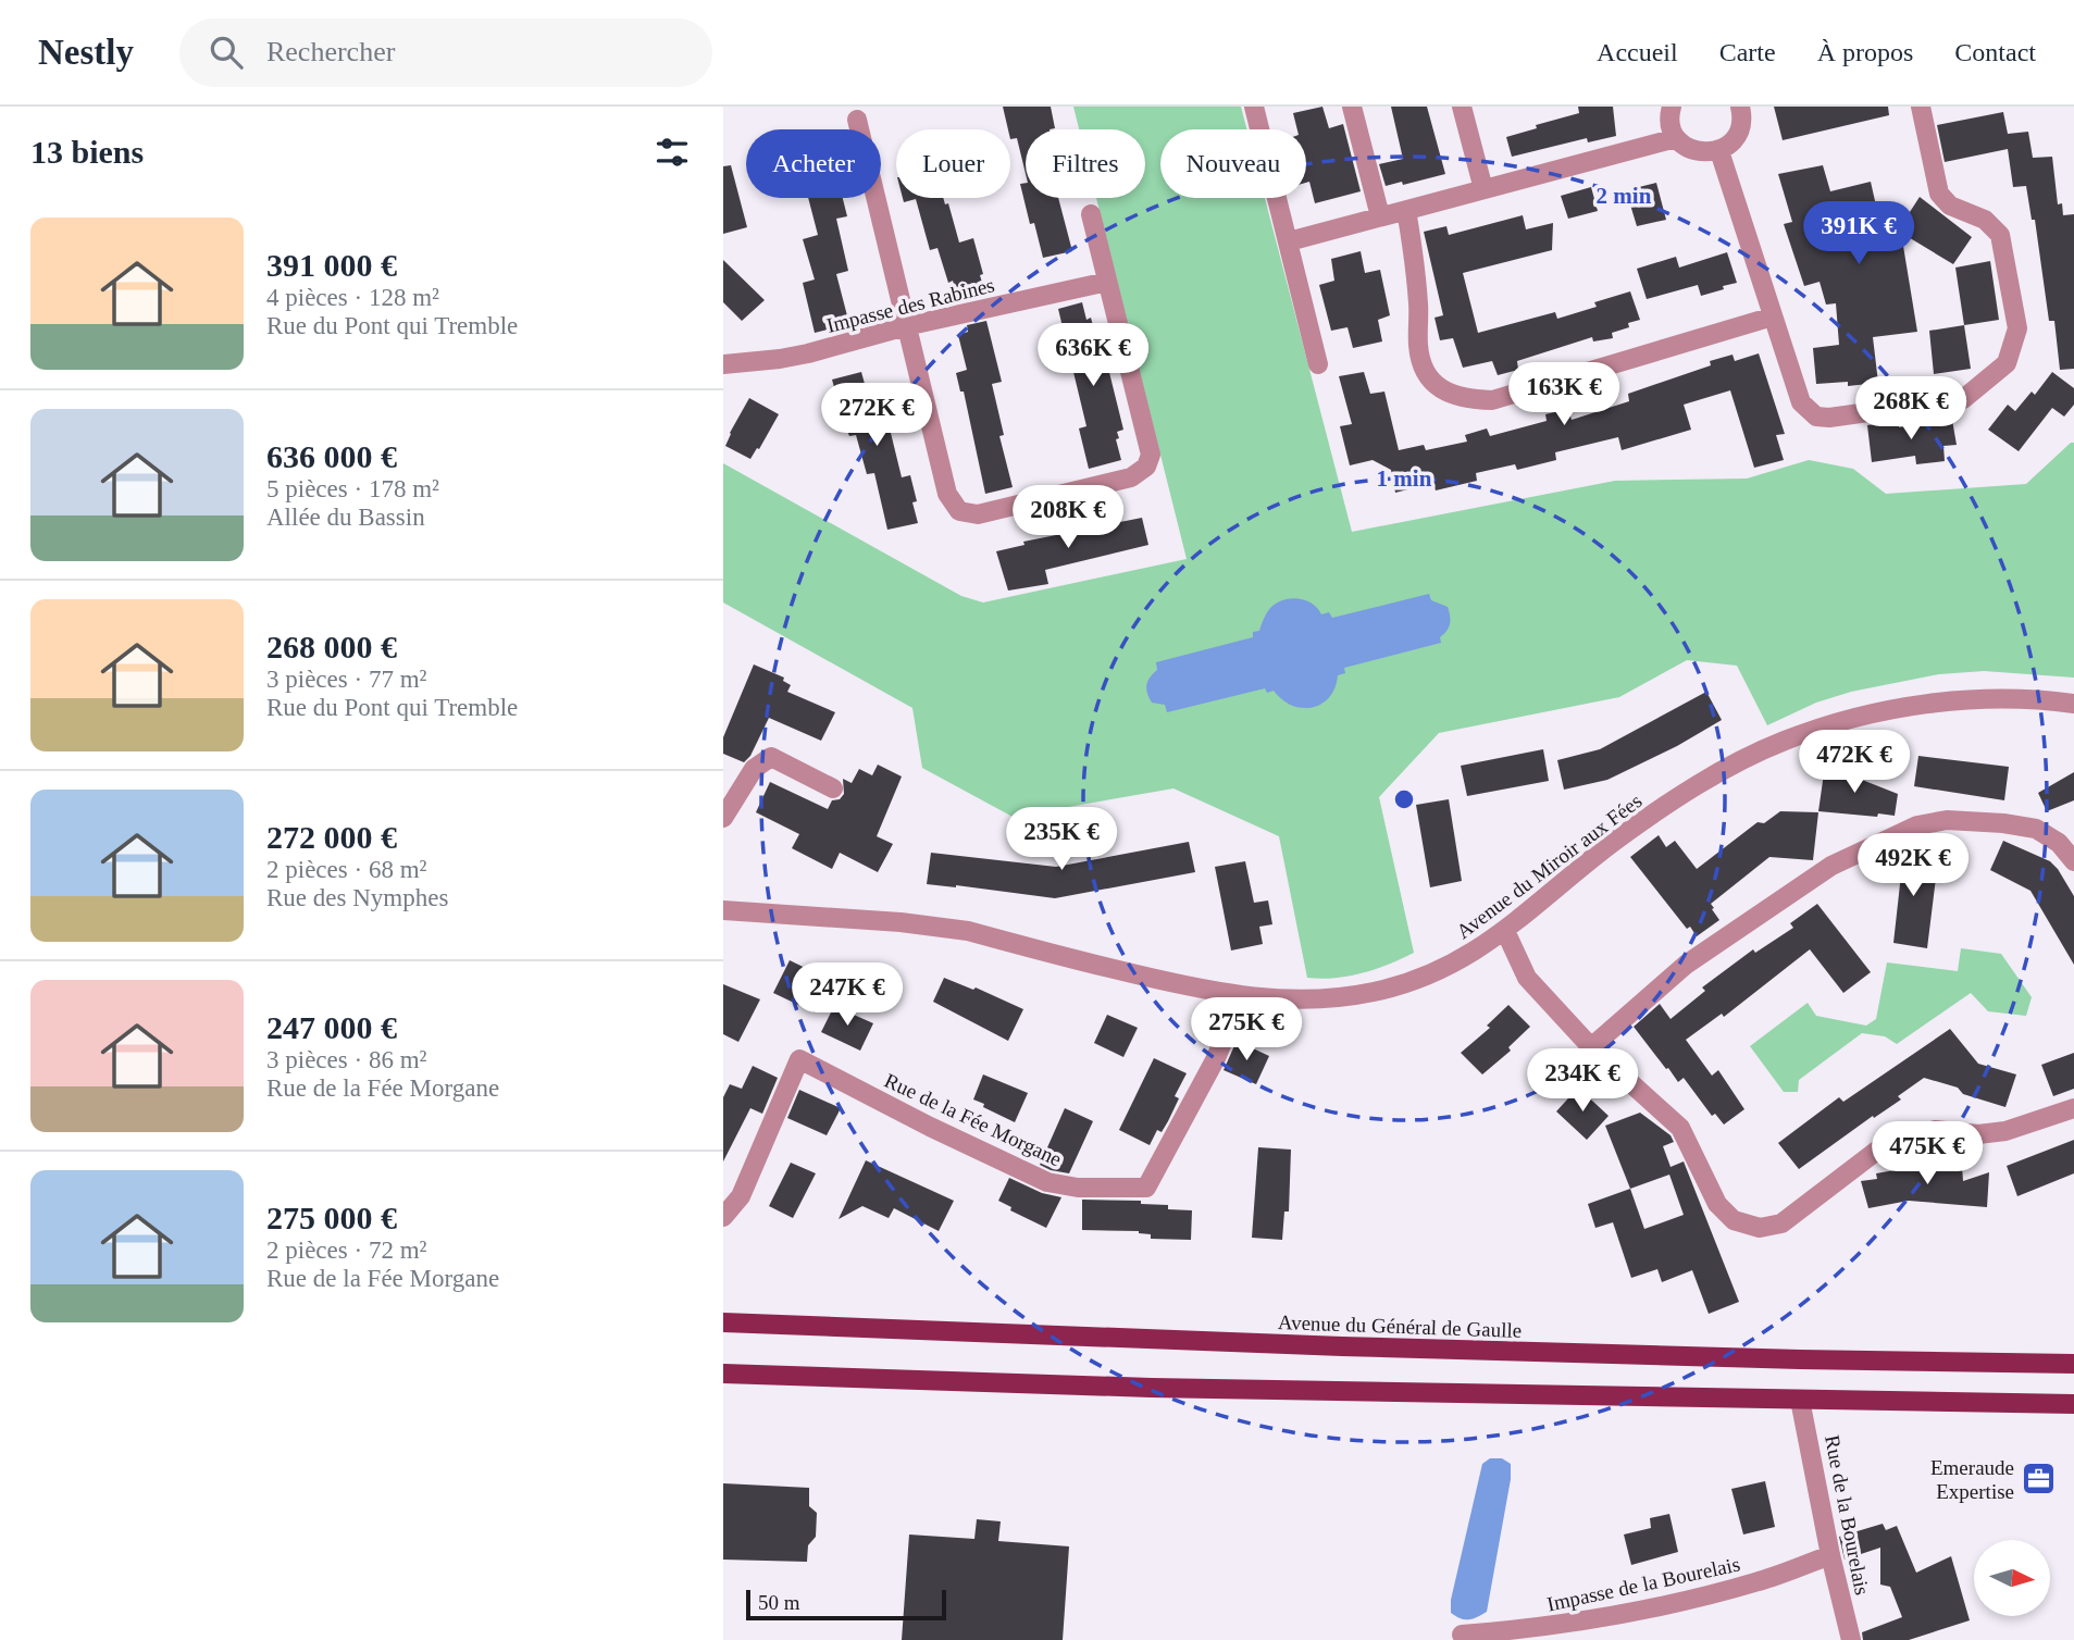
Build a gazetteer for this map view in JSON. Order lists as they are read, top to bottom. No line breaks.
{"streets":{"main road":["Avenue du Général de Gaulle"],"street":["Impasse des Rabines","Avenue du Miroir aux Fées","Rue de la Fée Morgane","Rue de la Bourelais","Impasse de la Bourelais"]},"crossings":[["Avenue du Miroir aux Fées","Rue de la Fée Morgane"],["Rue de la Bourelais","Impasse de la Bourelais"]],"places":{"office":["Emeraude Expertise"]},"scale_bar":"50 m","north":"right","page":{"header":"Nestly","search":"Rechercher","nav":["Accueil","Carte","À propos","Contact"],"heading":"13 biens","chip":["Acheter","Louer","Filtres","Nouveau"],"list":[{"name":"391 000 €","note":"4 pièces · 128 m² · Rue du Pont qui Tremble"},{"name":"636 000 €","note":"5 pièces · 178 m² · Allée du Bassin"},{"name":"268 000 €","note":"3 pièces · 77 m² · Rue du Pont qui Tremble"},{"name":"272 000 €","note":"2 pièces · 68 m² · Rue des Nymphes"},{"name":"247 000 €","note":"3 pièces · 86 m² · Rue de la Fée Morgane"},{"name":"275 000 €","note":"2 pièces · 72 m² · Rue de la Fée Morgane"}],"price":["391K €","636K €","163K €","268K €","272K €","208K €","472K €","235K €","492K €","247K €","275K €","234K €","475K €"],"scale":"50 m"},"rings":["2 min","1 min"]}
